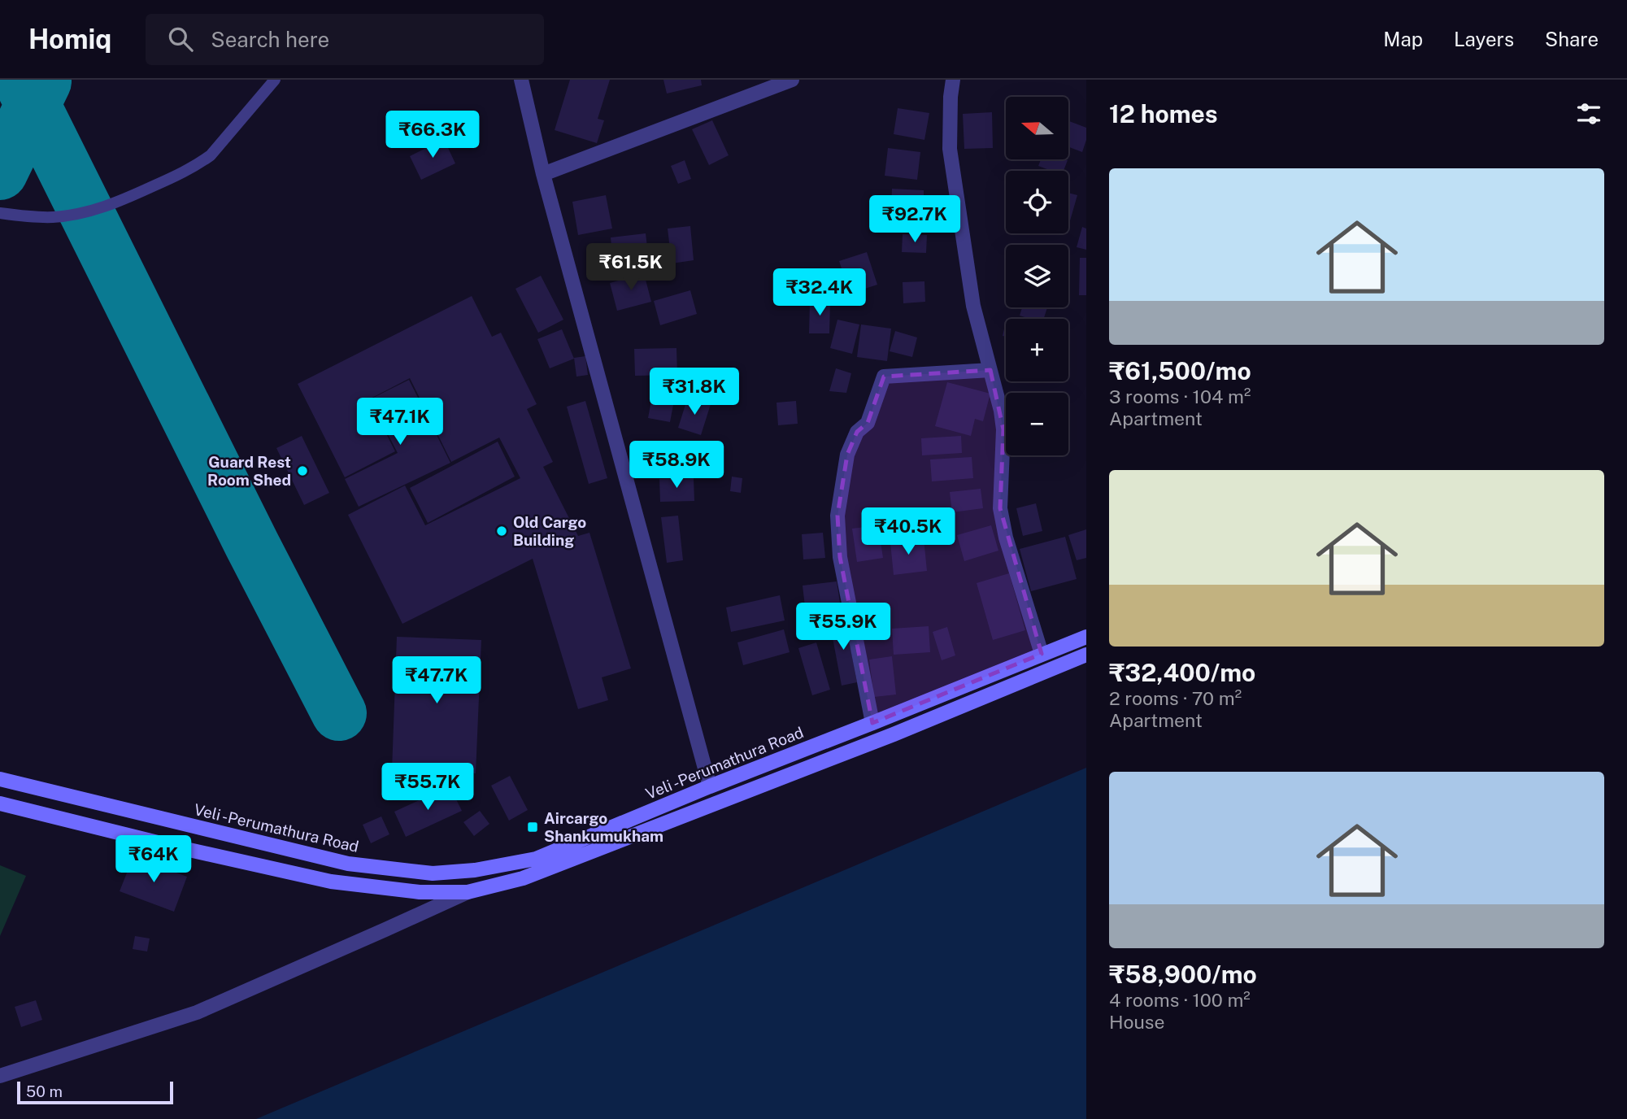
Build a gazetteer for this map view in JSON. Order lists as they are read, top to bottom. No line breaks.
{"streets":{"main road":["Veli -Perumathura Road"]},"places":{"other":["Guard Rest Room Shed","Old Cargo Building"],"transit":["Aircargo Shankumukham"]},"scale_bar":"50 m","north":"left","page":{"header":"Homiq","search":"Search here","nav":["Map","Layers","Share"],"heading":"12 homes","map_buttons":["+","−"],"price":["₹66.3K","₹92.7K","₹61.5K","₹32.4K","₹31.8K","₹47.1K","₹58.9K","₹40.5K","₹55.9K","₹47.7K","₹55.7K","₹64K"],"list":[{"name":"₹61,500/mo","note":"3 rooms · 104 m² · Apartment"},{"name":"₹32,400/mo","note":"2 rooms · 70 m² · Apartment"},{"name":"₹58,900/mo","note":"4 rooms · 100 m² · House"}],"scale":"50 m"}}
